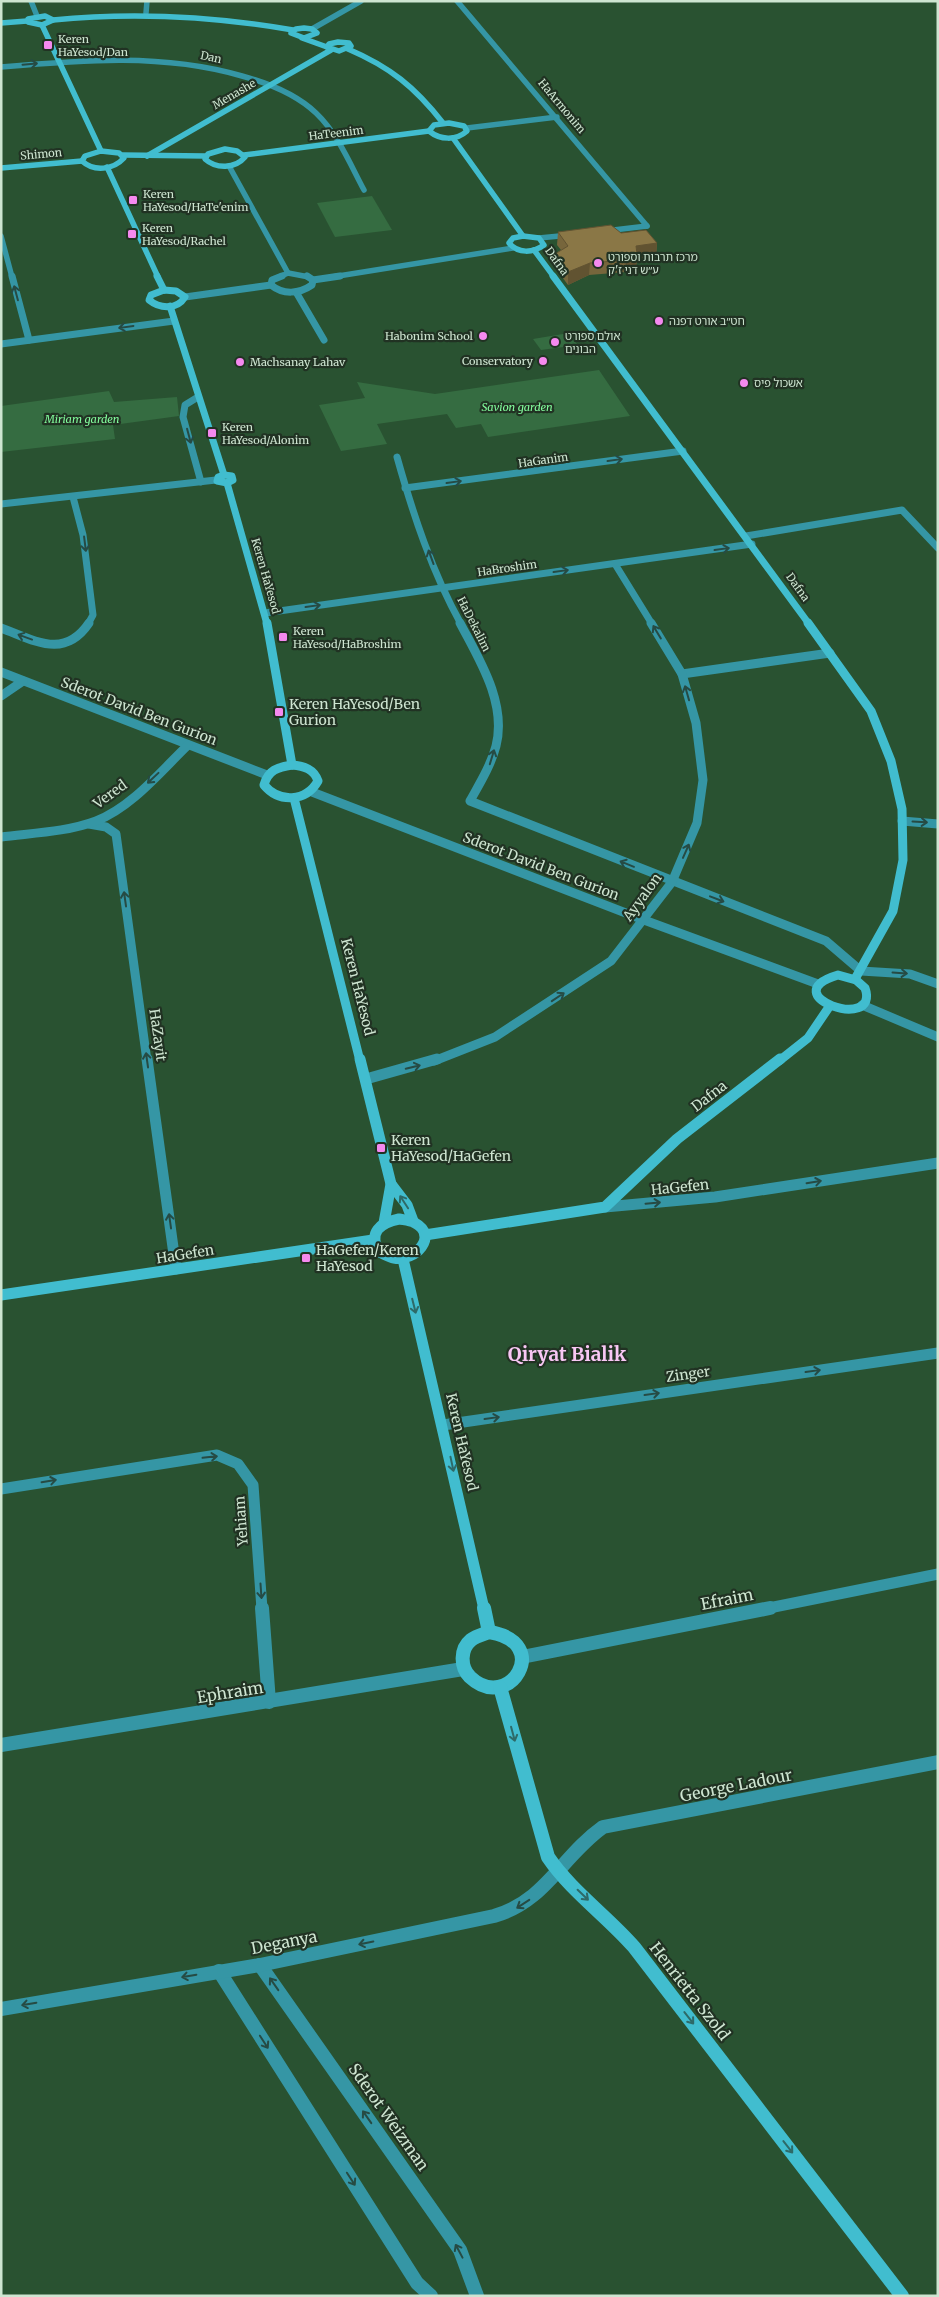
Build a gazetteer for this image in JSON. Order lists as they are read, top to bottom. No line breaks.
{"streets":{"street":["Dan","Menashe","HaArmonim","HaTeenim","Shimon","Dafna","HaGanim","HaBroshim","Keren HaYesod","HaDekalim","Sderot David Ben Gurion","Vered","Ayyalon","HaZayit","HaGefen","Zinger","Yehiam","Efraim","Ephraim","George Ladour","Deganya","Henrietta Szold","Sderot Weizman"]},"crossings":[["Dan","Menashe"],["Dan","HaTeenim"],["Dafna","HaGanim"],["Dafna","HaBroshim"],["Dafna","Sderot David Ben Gurion"],["Dafna","HaGefen"],["HaGanim","HaDekalim"],["HaBroshim","Keren HaYesod"],["HaBroshim","HaDekalim"],["HaBroshim","Ayyalon"],["Keren HaYesod","Sderot David Ben Gurion"],["Keren HaYesod","Ayyalon"],["Keren HaYesod","HaGefen"],["Keren HaYesod","Zinger"],["Keren HaYesod","Efraim"],["Keren HaYesod","Ephraim"],["Keren HaYesod","Henrietta Szold"],["HaDekalim","Ayyalon"],["Sderot David Ben Gurion","Vered"],["Sderot David Ben Gurion","Ayyalon"],["Vered","HaZayit"],["HaZayit","HaGefen"],["Yehiam","Ephraim"],["Efraim","Ephraim"],["Efraim","Henrietta Szold"],["Ephraim","Henrietta Szold"],["George Ladour","Deganya"],["George Ladour","Henrietta Szold"],["Deganya","Henrietta Szold"],["Deganya","Sderot Weizman"]],"one_way":["HaGanim","HaBroshim","HaDekalim","Vered","HaZayit","HaGefen","Zinger","Deganya","Henrietta Szold"],"districts":["Qiryat Bialik"],"parks":["Savion garden","Miriam garden"],"places":{"transit":["Keren HaYesod/Dan","Keren HaYesod/HaTe'enim","Keren HaYesod/Rachel","Keren HaYesod/Alonim","Keren HaYesod/HaBroshim","Keren HaYesod/Ben Gurion","Keren HaYesod/HaGefen","HaGefen/Keren HaYesod"],"other":["מרכז תרבות וספורט ע״ש דני ז'ק","חט״ב אורט דפנה","Habonim School","אולם ספורט הבונים","Conservatory","Machsanay Lahav","אשכול פיס"]}}
